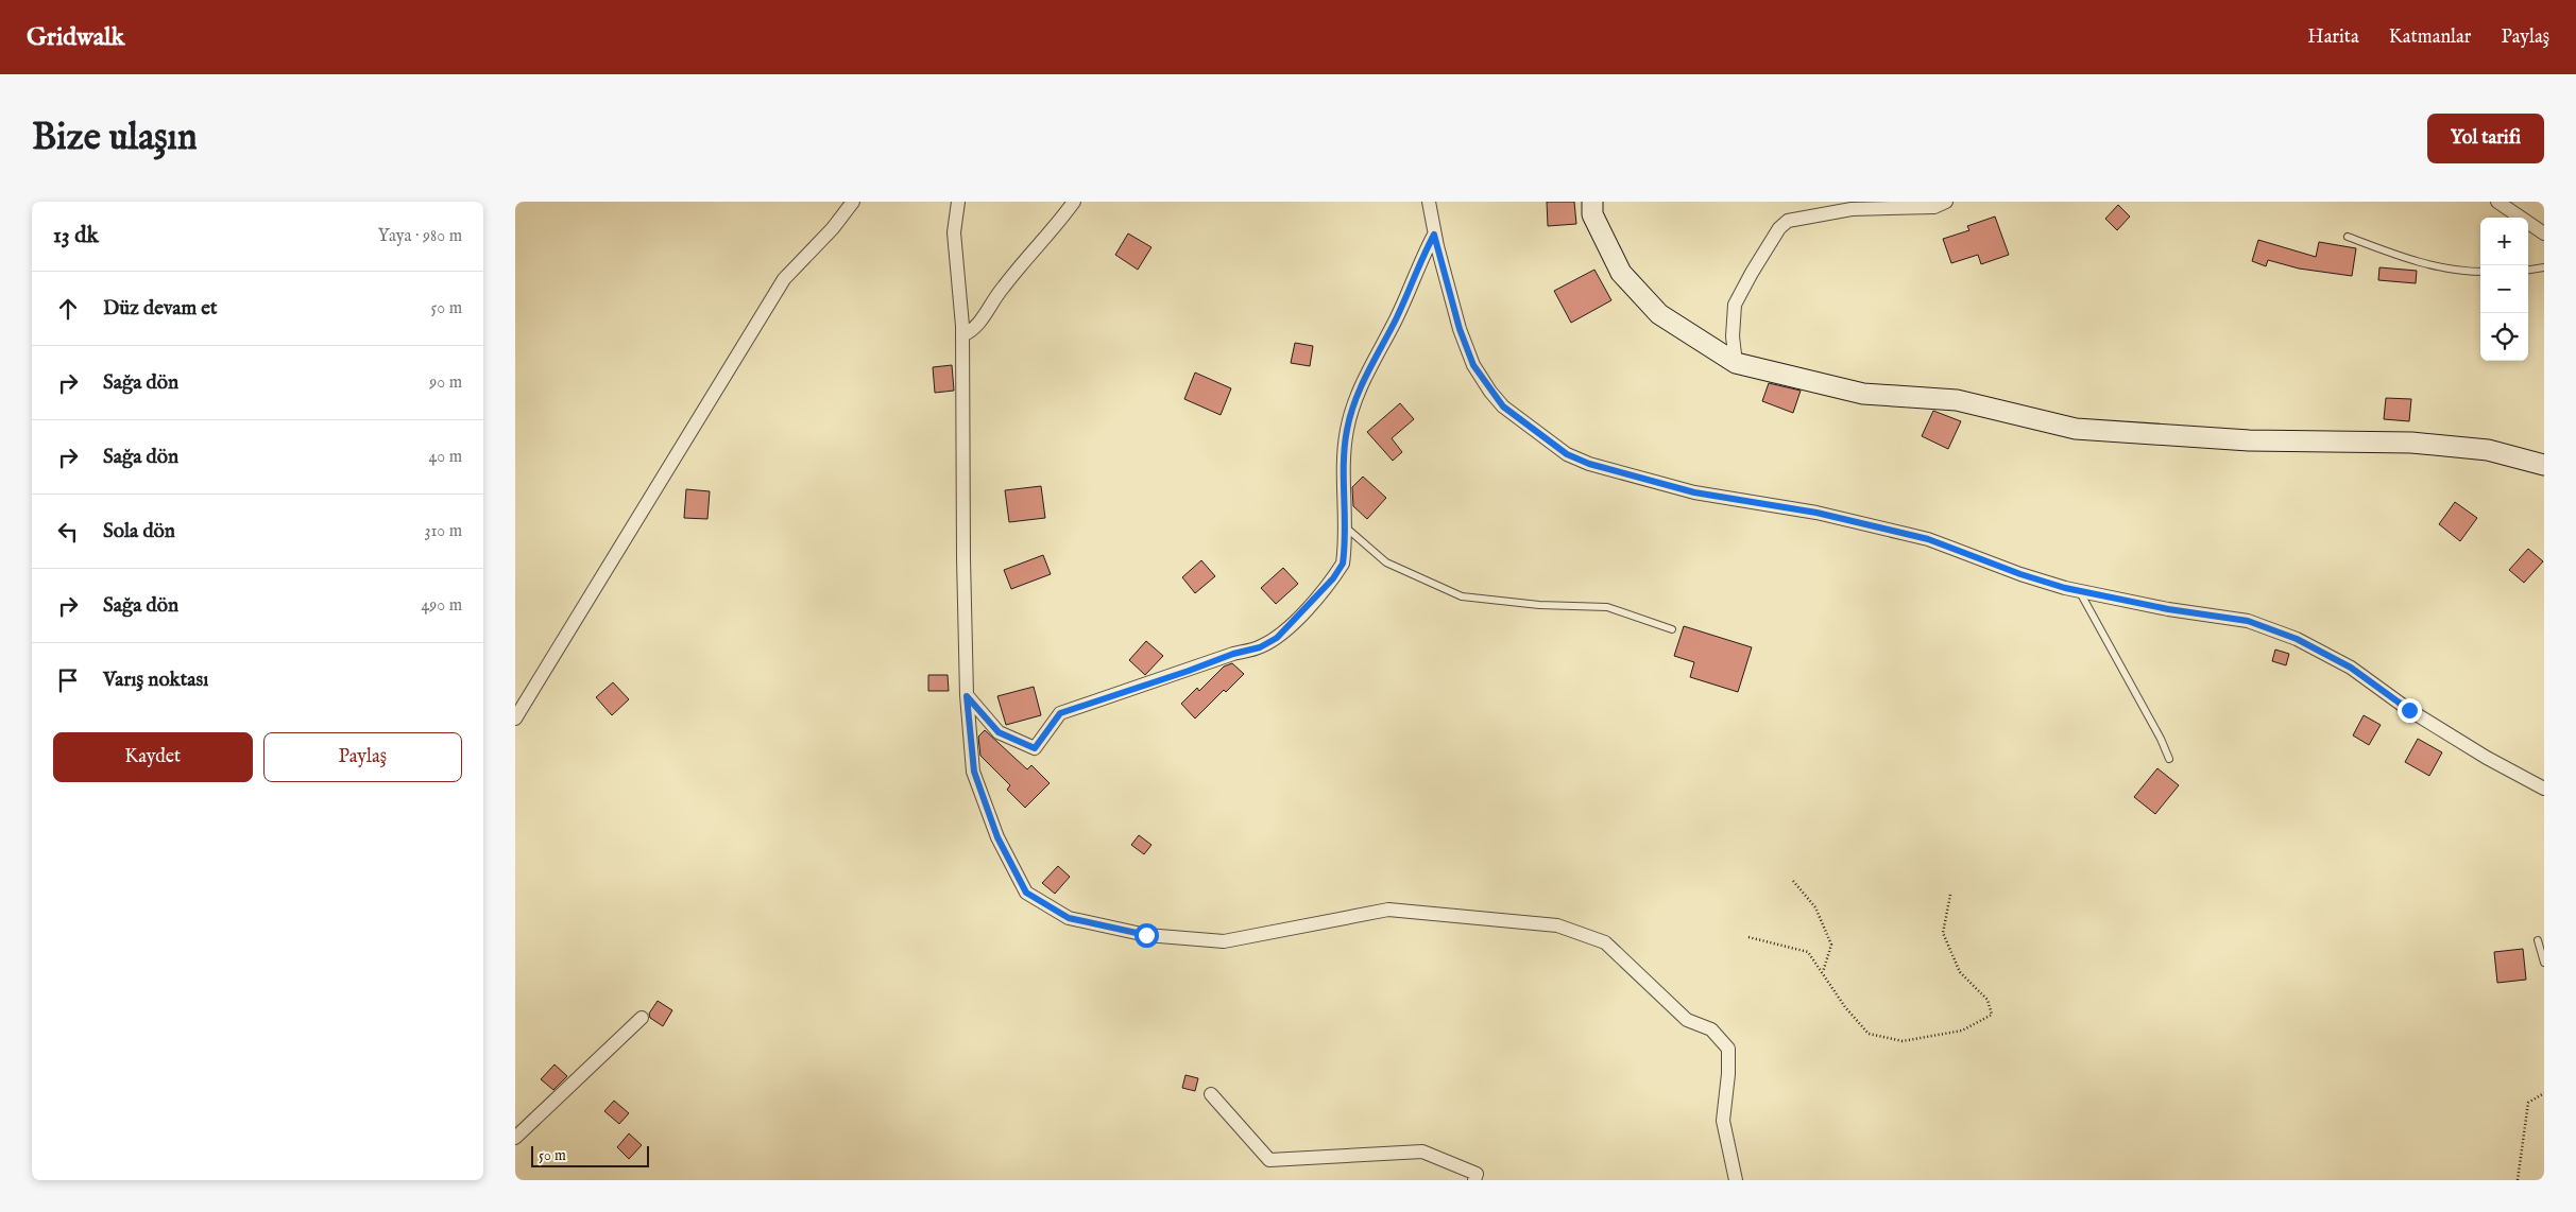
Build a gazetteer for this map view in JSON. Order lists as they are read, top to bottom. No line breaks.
{"scale_bar":"50 m","page":{"header":"Gridwalk","nav":["Harita","Katmanlar","Paylaş"],"buttons":["Yol tarifi",["Kaydet","Paylaş"]],"title":"Bize ulaşın","heading":["13 dk","Yaya · 980 m"],"map_buttons":["+","−"],"list":[["Düz devam et","50 m"],["Sağa dön","90 m"],["Sağa dön","40 m"],["Sola dön","310 m"],["Sağa dön","490 m"],"Varış noktası"],"scale":"50 m"}}
